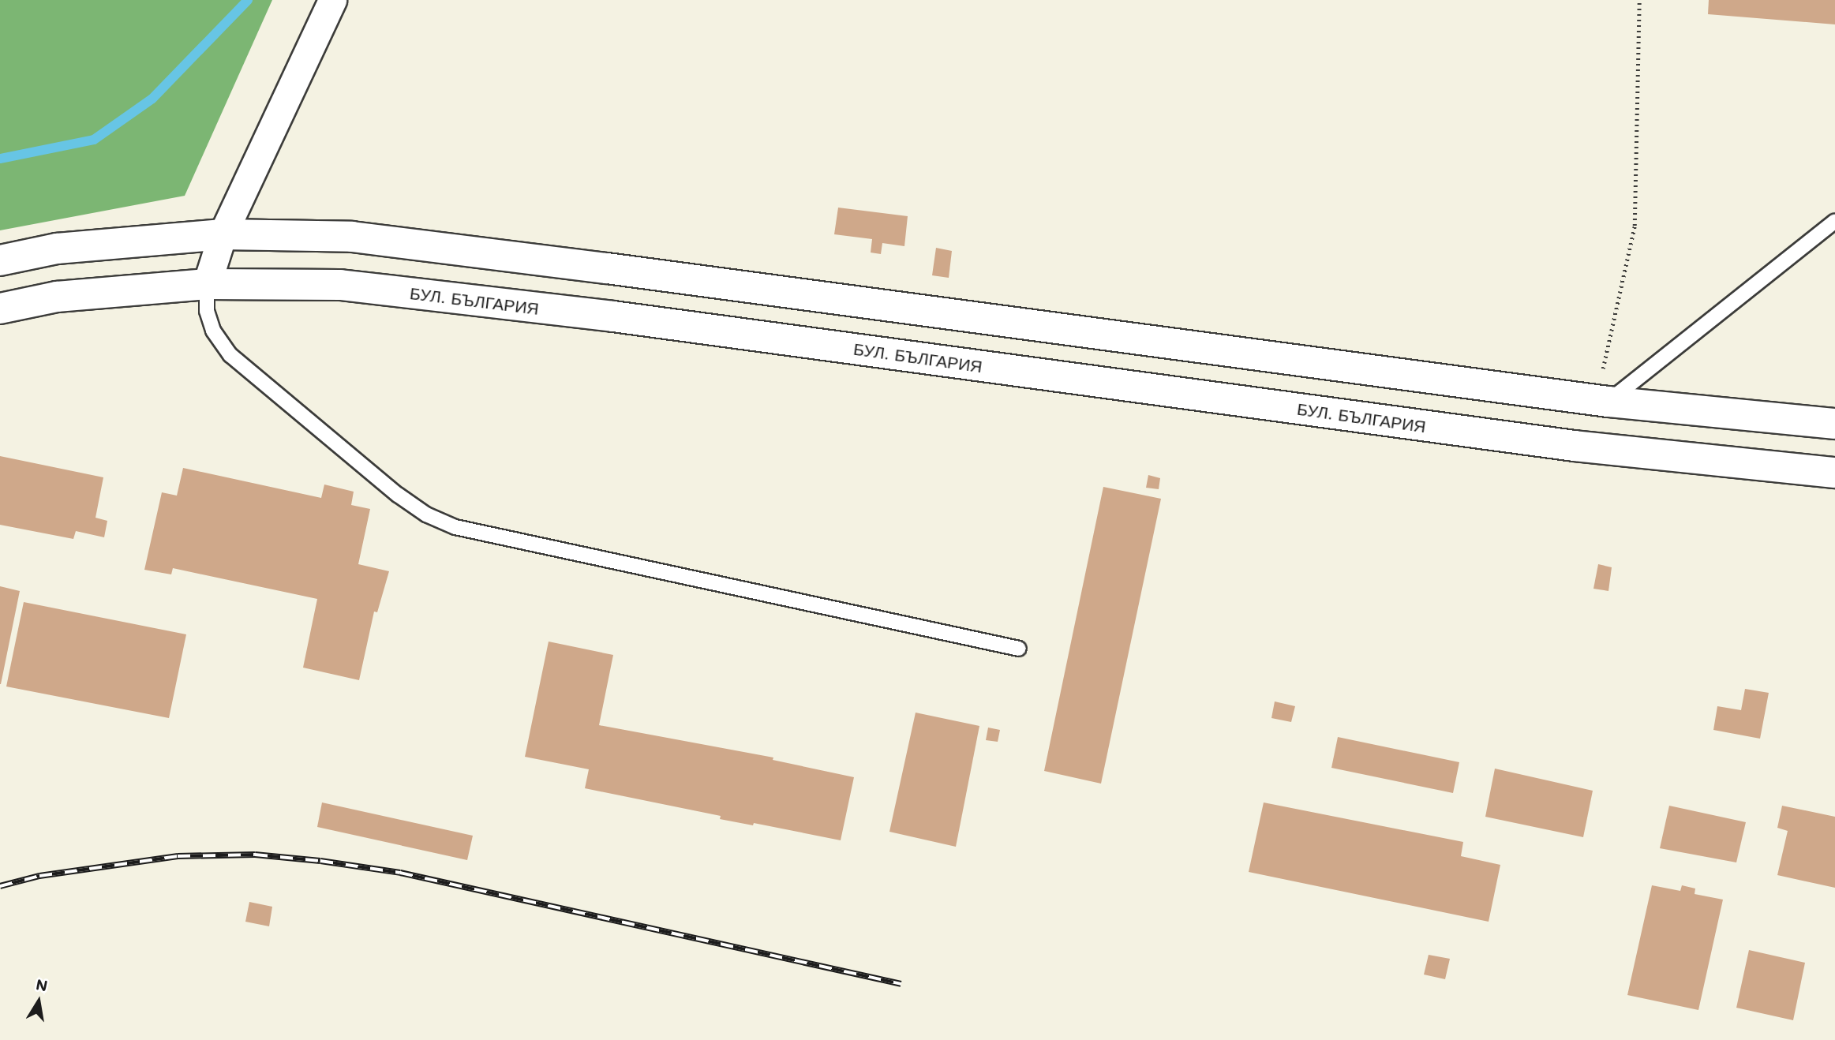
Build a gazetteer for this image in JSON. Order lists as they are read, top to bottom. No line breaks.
{"streets":{"street":["БУЛ. БЪЛГАРИЯ"]},"north":"top"}
